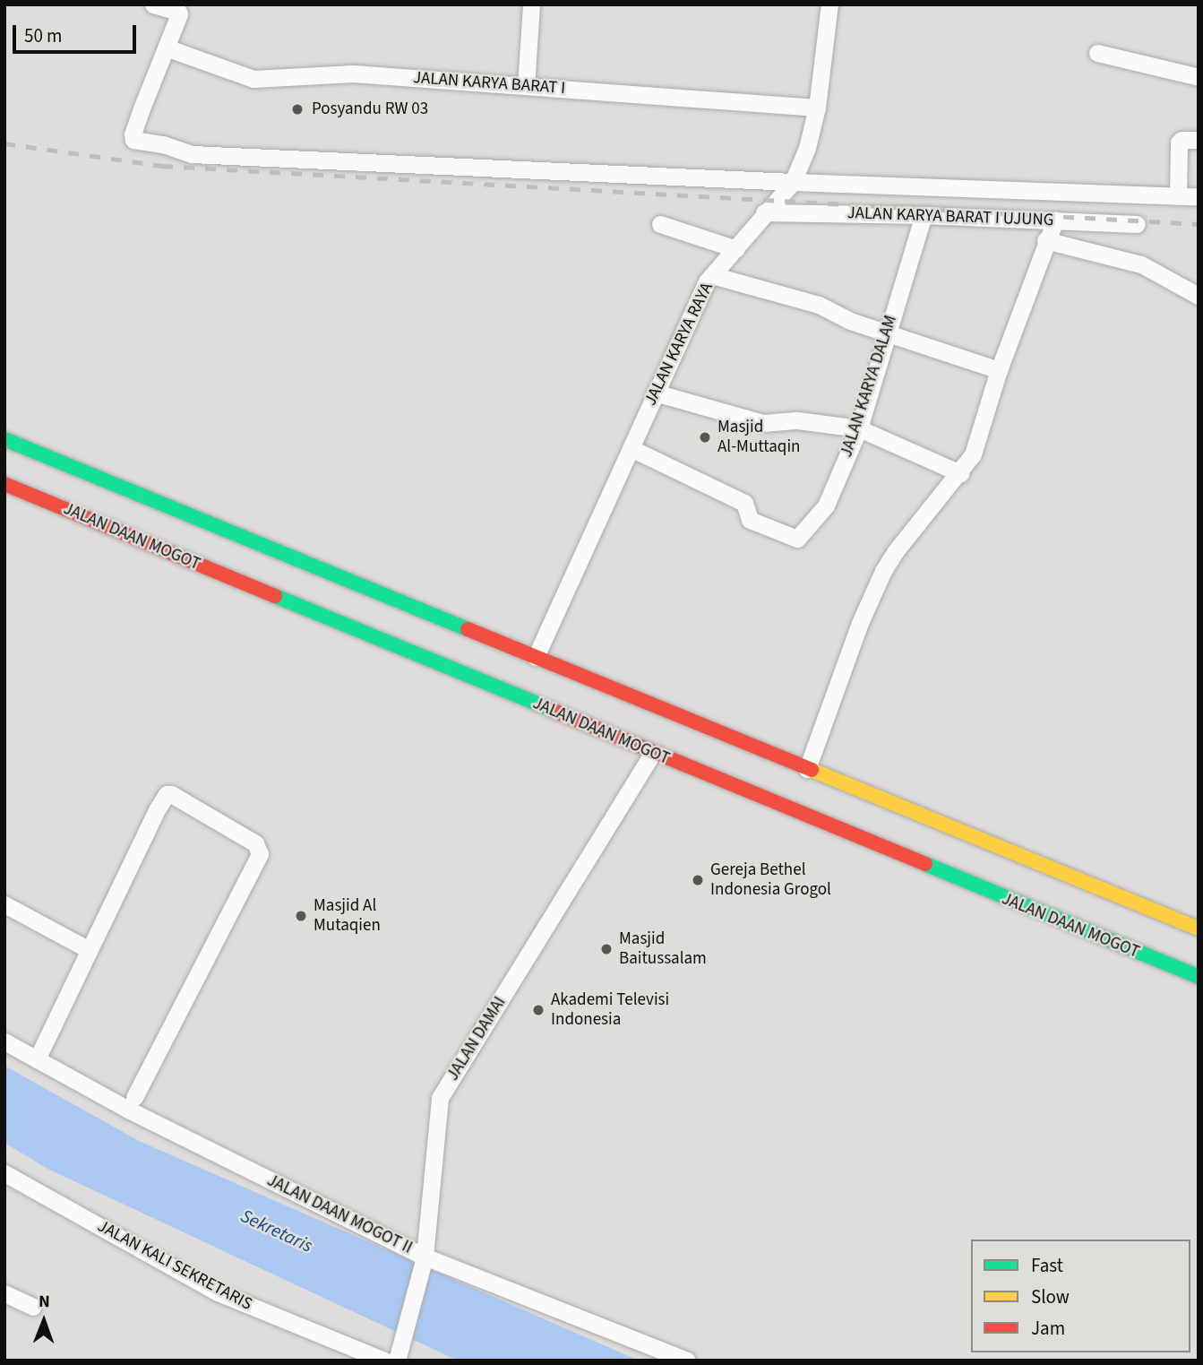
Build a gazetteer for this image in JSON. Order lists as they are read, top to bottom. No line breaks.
{"streets":{"highway":["JALAN DAAN MOGOT"],"street":["JALAN KARYA BARAT I","JALAN KARYA BARAT I UJUNG","JALAN KARYA RAYA","JALAN KARYA DALAM","JALAN DAMAI","JALAN DAAN MOGOT II","JALAN KALI SEKRETARIS"]},"crossings":[["JALAN KARYA BARAT I","JALAN KARYA RAYA"],["JALAN KARYA BARAT I UJUNG","JALAN KARYA RAYA"],["JALAN KARYA BARAT I UJUNG","JALAN KARYA DALAM"],["JALAN KARYA RAYA","JALAN KARYA DALAM"],["JALAN DAAN MOGOT","JALAN DAMAI"],["JALAN DAMAI","JALAN DAAN MOGOT II"],["JALAN DAMAI","JALAN KALI SEKRETARIS"]],"water":["Sekretaris"],"places":["Posyandu RW 03","Masjid Al-Muttaqin","Gereja Bethel Indonesia Grogol","Masjid Al Mutaqien","Masjid Baitussalam","Akademi Televisi Indonesia"],"legend":["Fast","Slow","Jam"],"scale_bar":"50 m","north":"top"}
